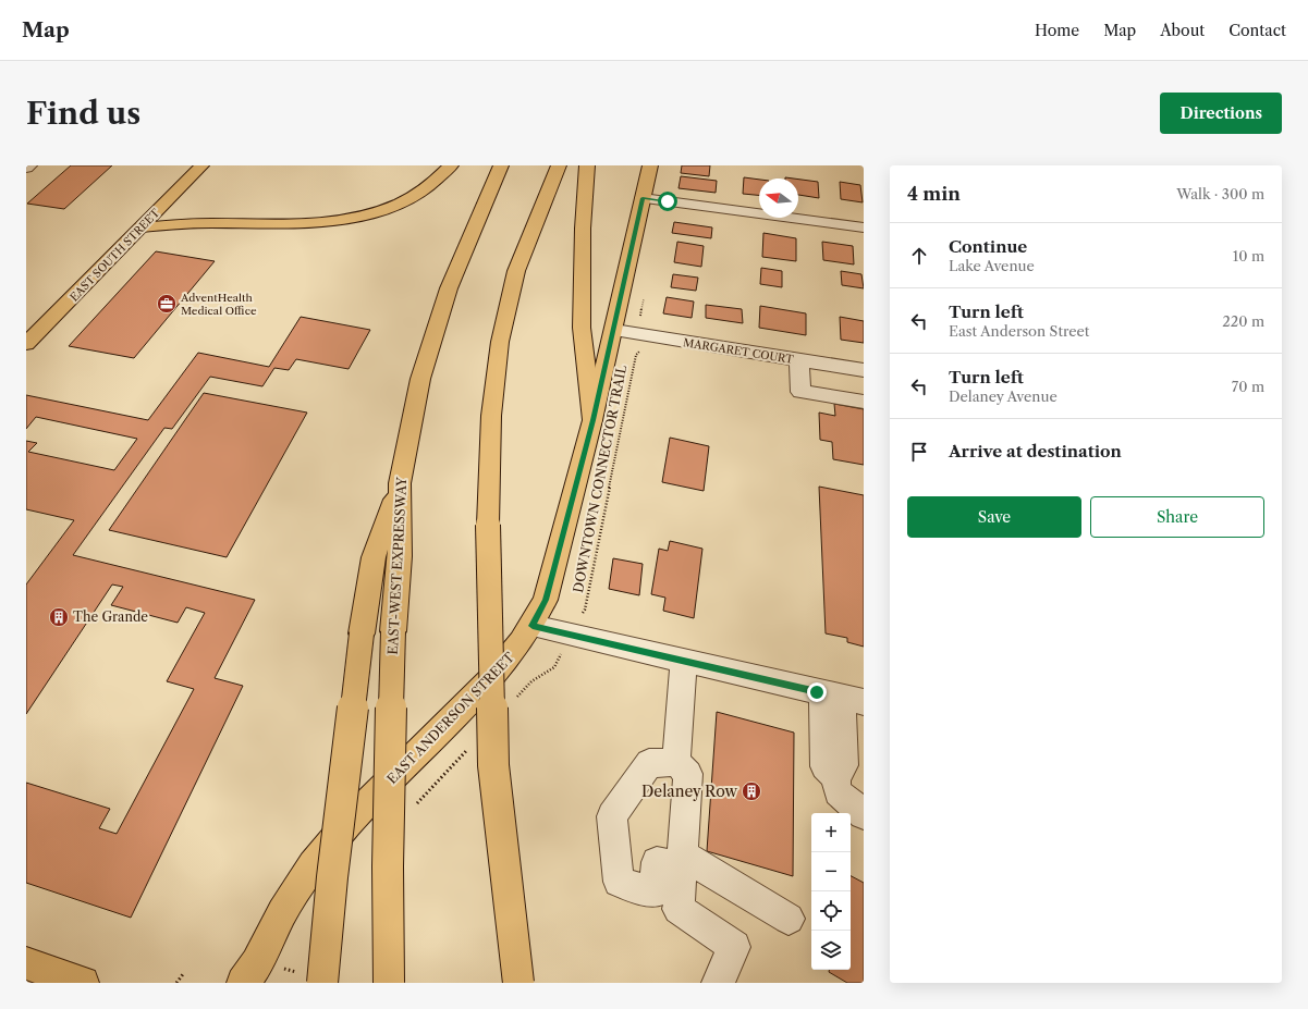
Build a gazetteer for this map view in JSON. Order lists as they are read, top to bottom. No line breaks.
{"streets":{"main road":["EAST SOUTH STREET","EAST-WEST EXPRESSWAY","EAST ANDERSON STREET"],"street":["MARGARET COURT"],"path":["DOWNTOWN CONNECTOR TRAIL"]},"crossings":[["MARGARET COURT","EAST ANDERSON STREET"]],"places":{"office":["AdventHealth Medical Office"],"building":["The Grande","Delaney Row"]},"north":"left","page":{"header":"Map","nav":["Home","Map","About","Contact"],"buttons":["Directions",["Save","Share"]],"title":"Find us","heading":["4 min","Walk · 300 m"],"list":[["Continue","Lake Avenue","10 m"],["Turn left","East Anderson Street","220 m"],["Turn left","Delaney Avenue","70 m"],"Arrive at destination"],"map_buttons":["+","−"]}}
